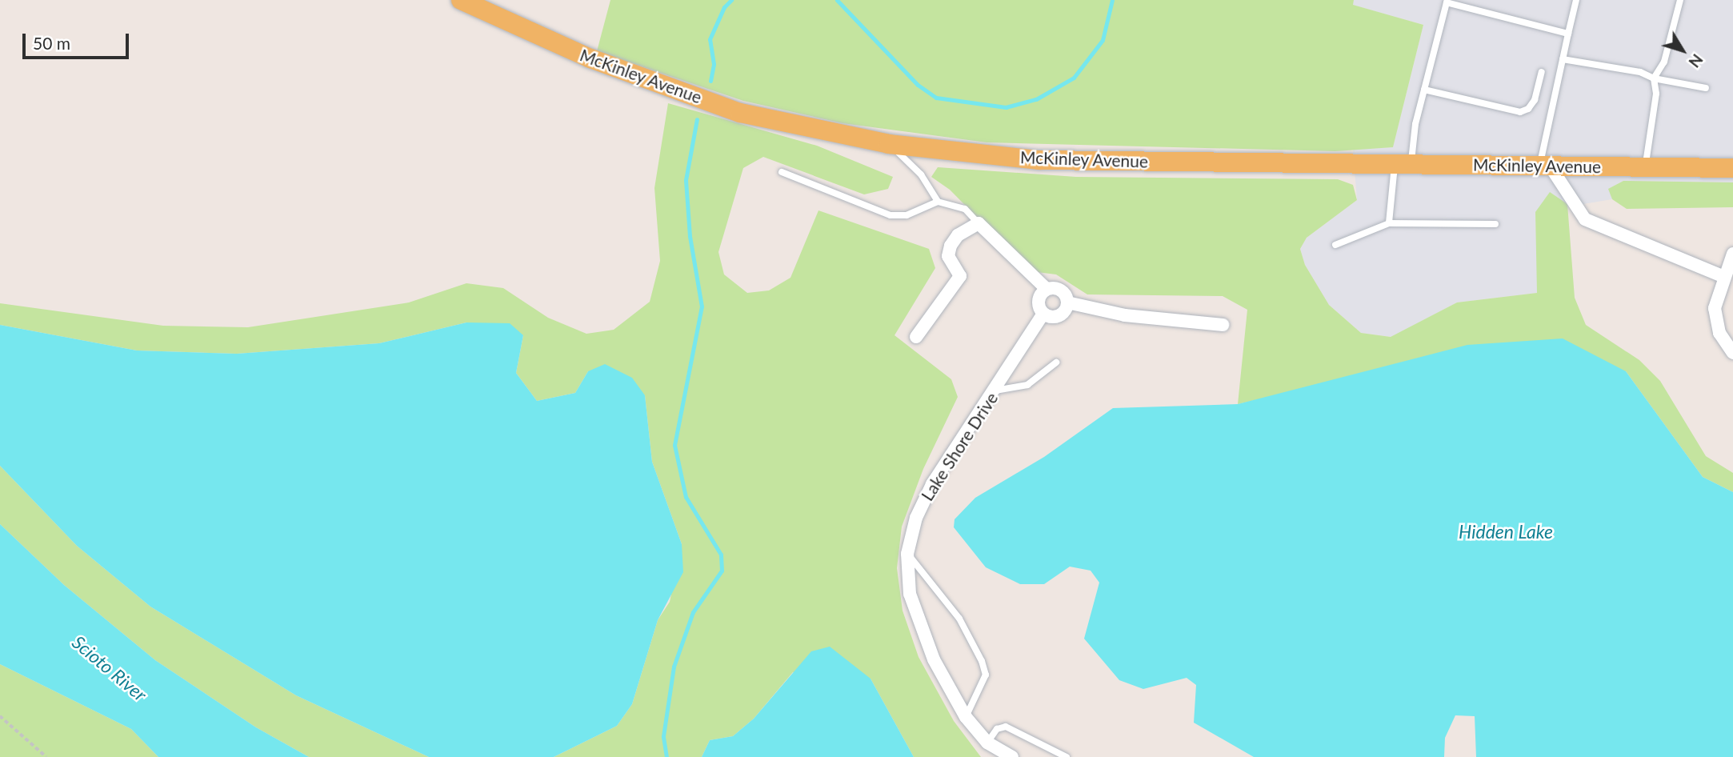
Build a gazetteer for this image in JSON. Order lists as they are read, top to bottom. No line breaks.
{"streets":{"main road":["McKinley Avenue"],"street":["Lake Shore Drive"]},"water":["Hidden Lake","Scioto River"],"scale_bar":"50 m","north":"bottom right"}
